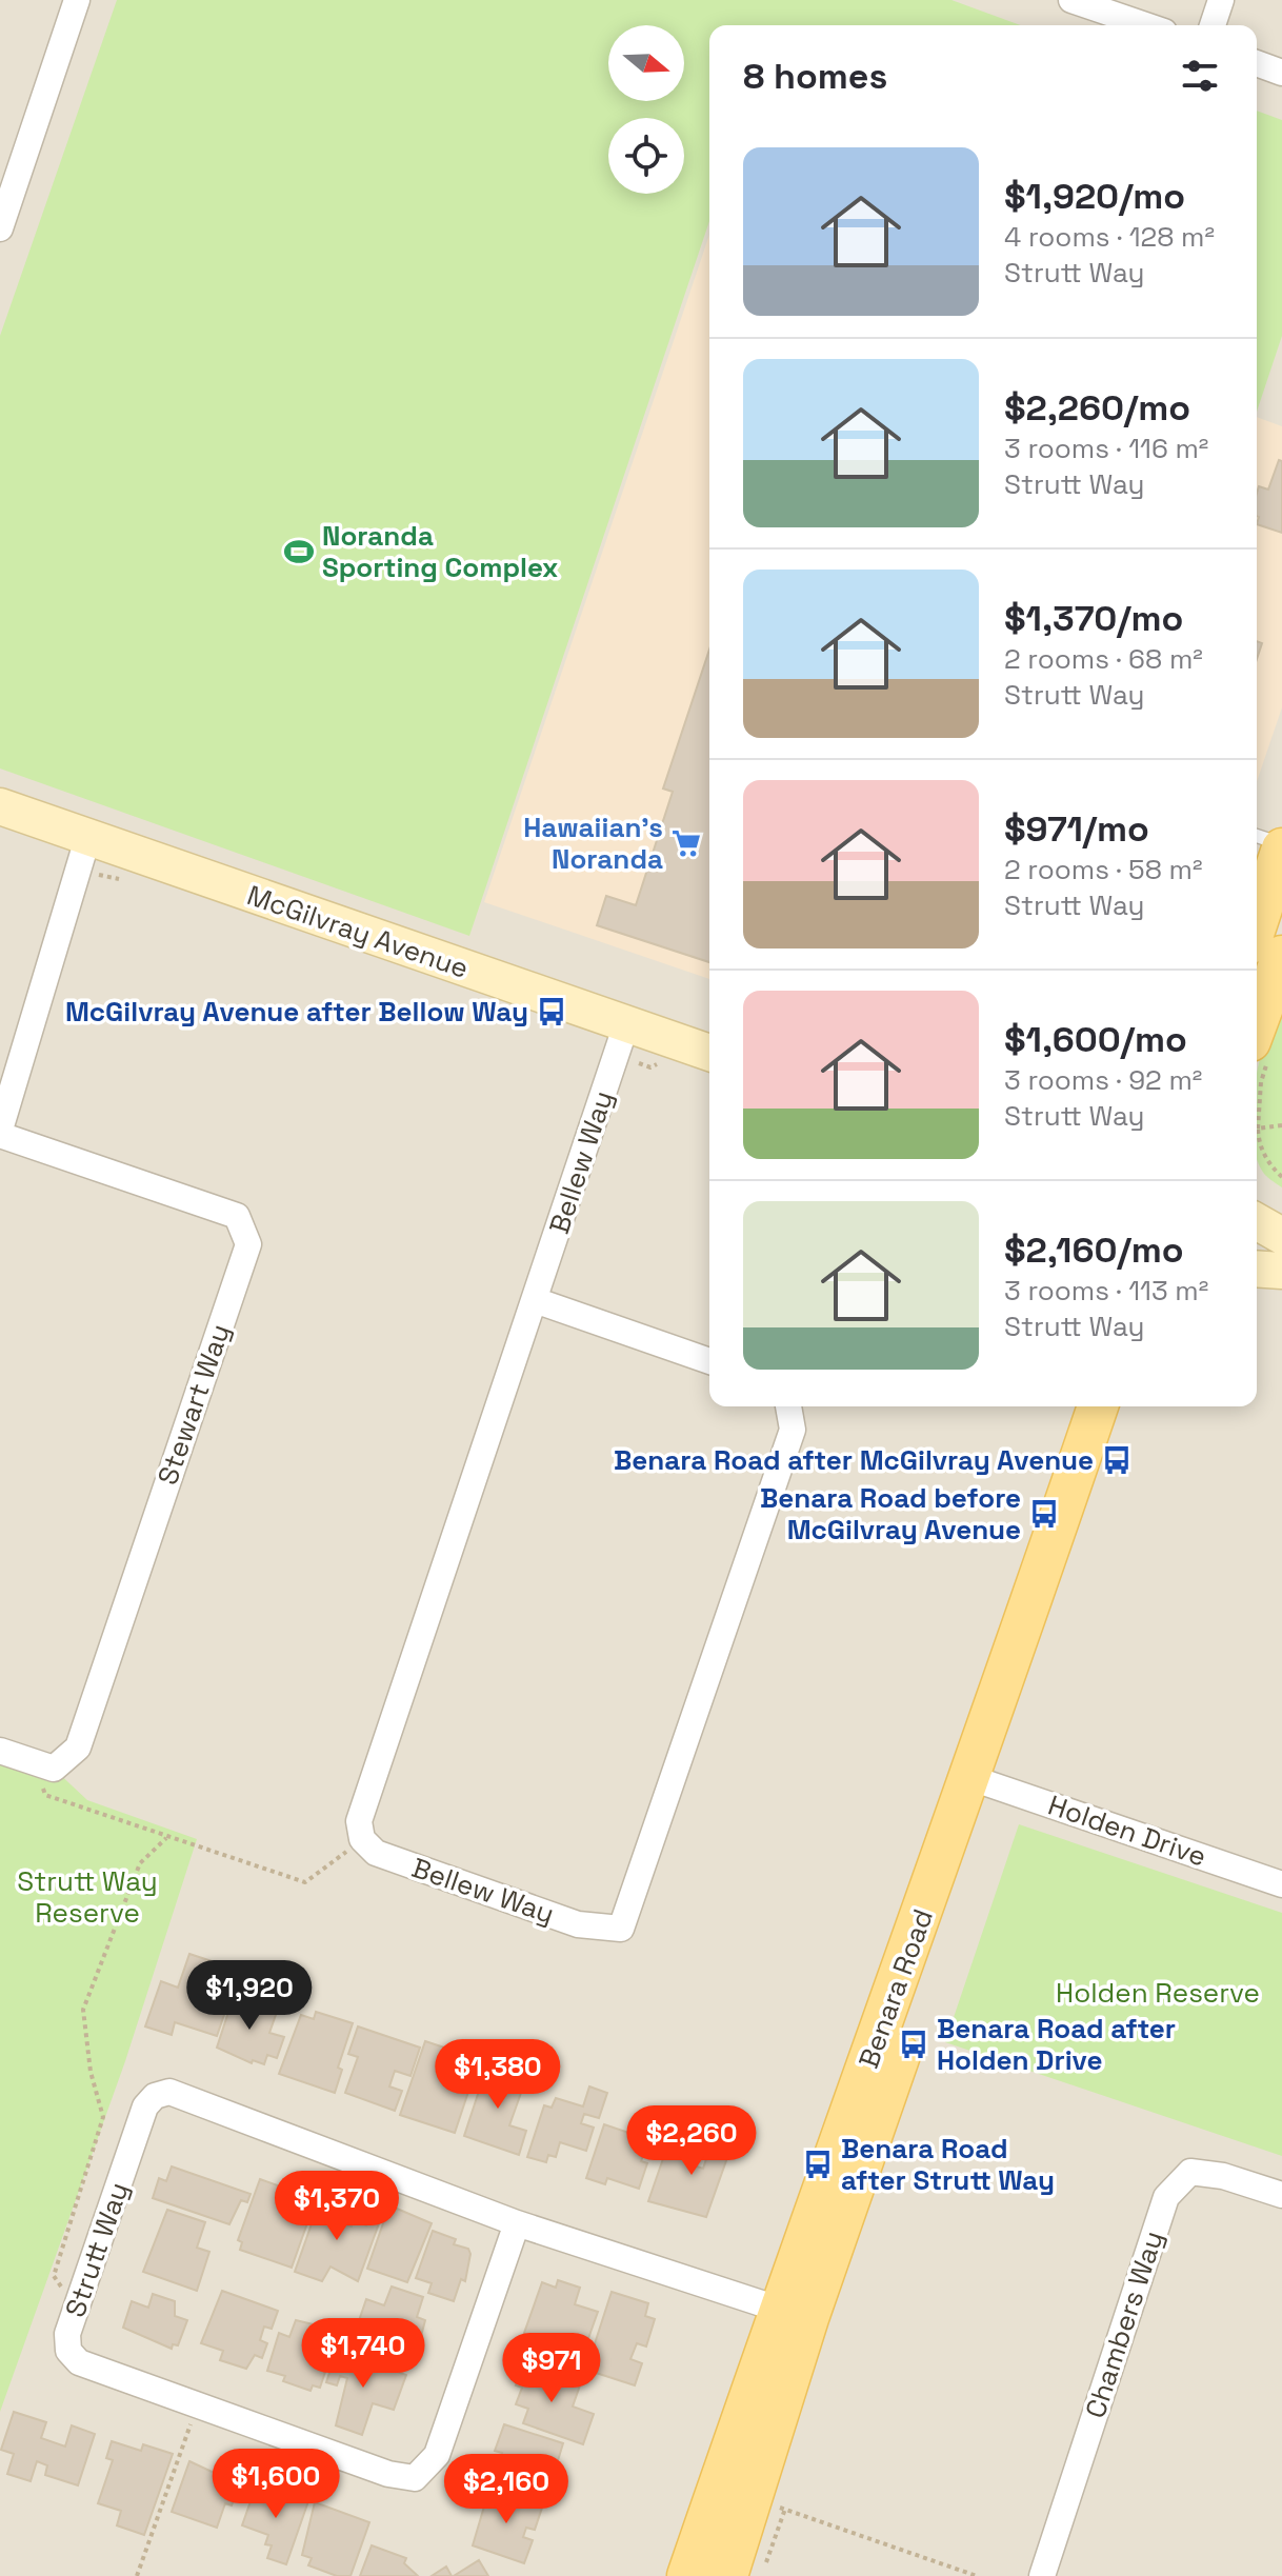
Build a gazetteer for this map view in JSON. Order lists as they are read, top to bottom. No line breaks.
{"streets":{"main road":["McGilvray Avenue","Benara Road"],"street":["Bellew Way","Stewart Way","Holden Drive","Strutt Way","Chambers Way"]},"crossings":[["McGilvray Avenue","Bellew Way"],["McGilvray Avenue","Stewart Way"],["Holden Drive","Benara Road"],["Benara Road","Strutt Way"]],"parks":["Strutt Way Reserve","Holden Reserve"],"places":{"sports":["Noranda Sporting Complex"],"supermarket":["Hawaiian's Noranda"],"bus stop":["McGilvray Avenue after Bellow Way","Benara Road after McGilvray Avenue","Benara Road before McGilvray Avenue","Benara Road after Holden Drive","Benara Road after Strutt Way"]},"north":"right","page":{"heading":"8 homes","list":[{"name":"$1,920/mo","note":"4 rooms · 128 m² · Strutt Way"},{"name":"$2,260/mo","note":"3 rooms · 116 m² · Strutt Way"},{"name":"$1,370/mo","note":"2 rooms · 68 m² · Strutt Way"},{"name":"$971/mo","note":"2 rooms · 58 m² · Strutt Way"},{"name":"$1,600/mo","note":"3 rooms · 92 m² · Strutt Way"},{"name":"$2,160/mo","note":"3 rooms · 113 m² · Strutt Way"}],"price":["$1,920","$1,380","$2,260","$1,370","$1,740","$971","$1,600","$2,160"]}}
